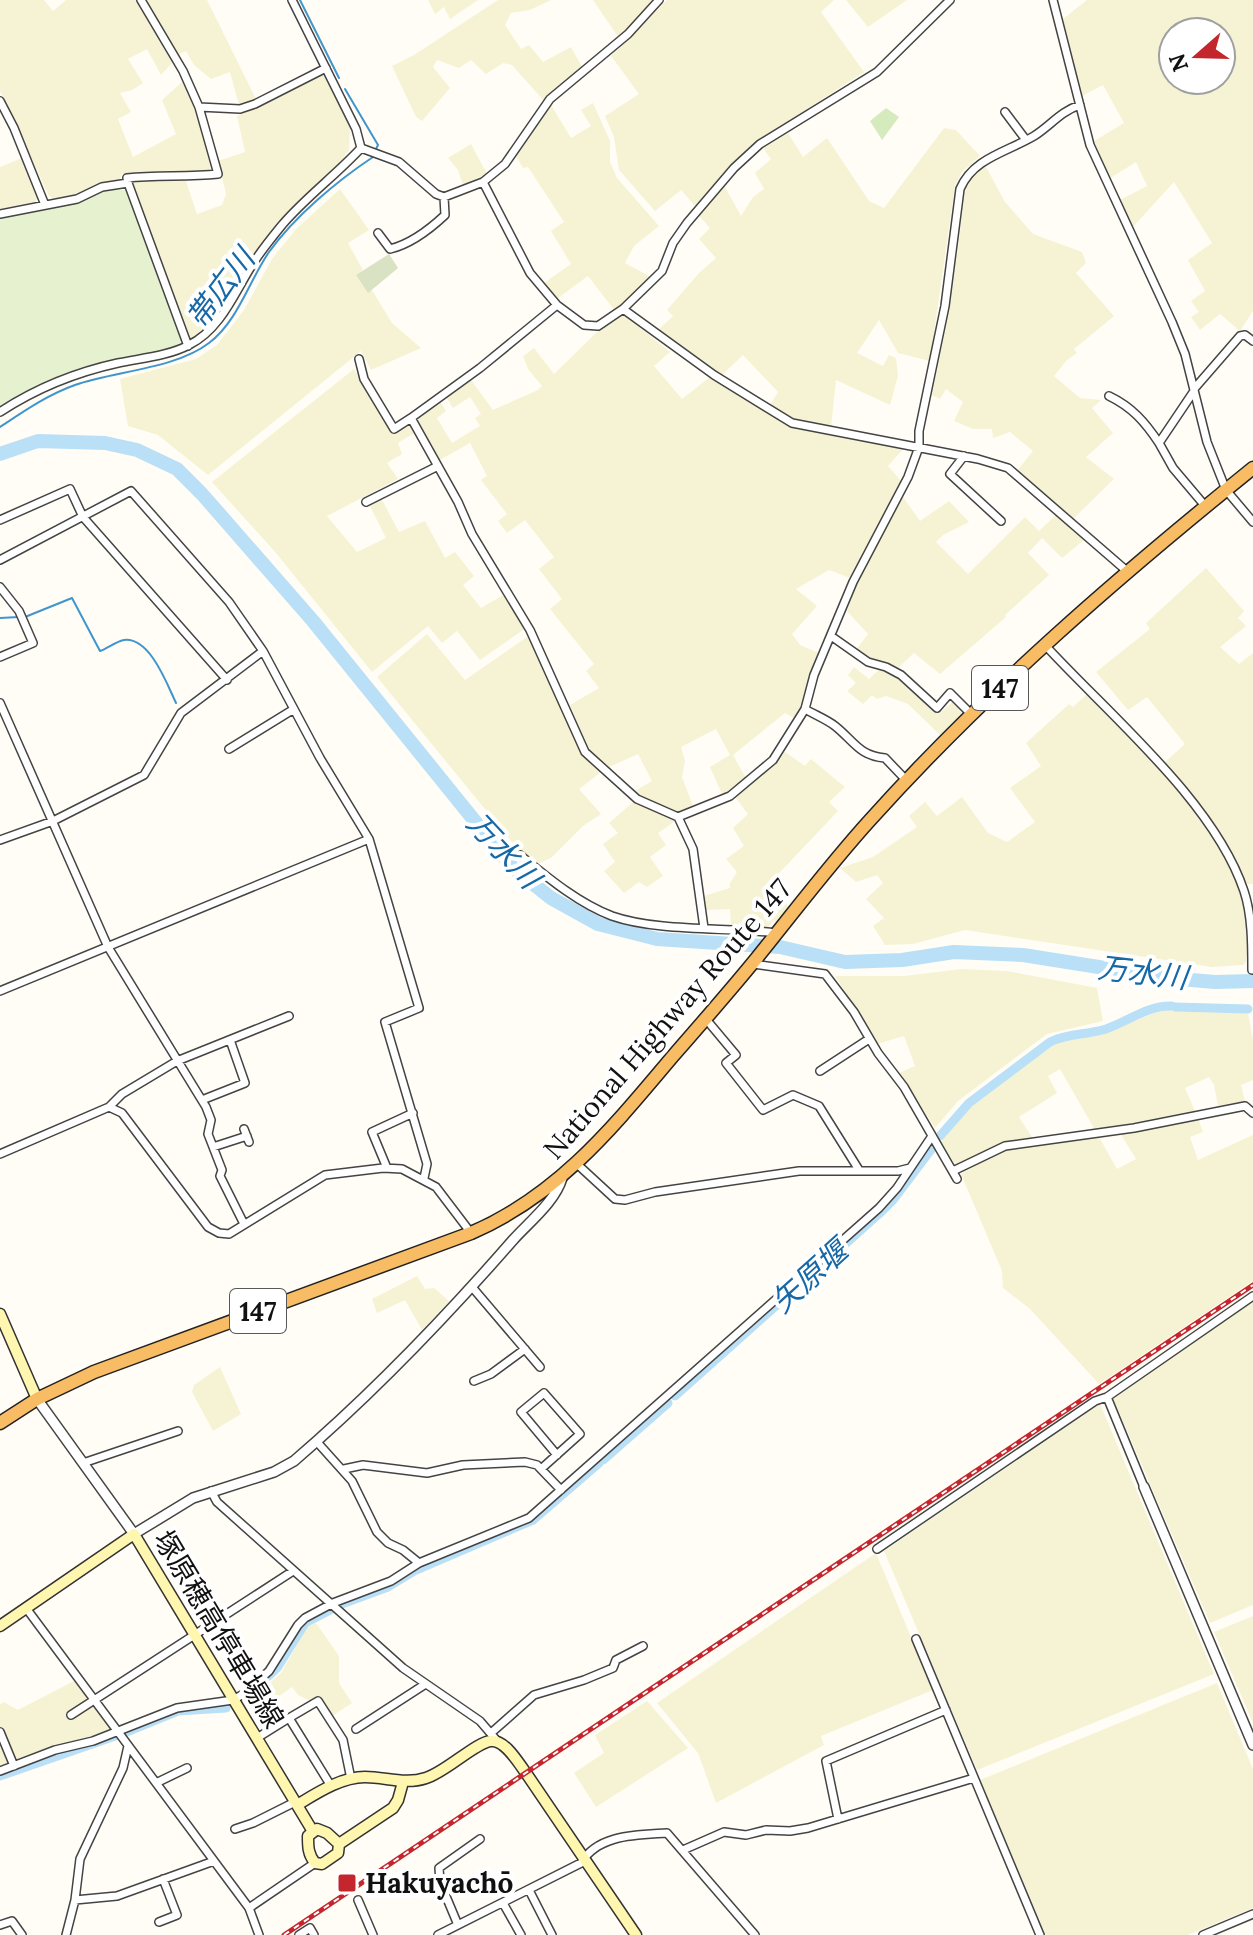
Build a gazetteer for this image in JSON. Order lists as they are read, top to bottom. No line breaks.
{"streets":{"highway":["147","National Highway Route 147"],"main road":["塚原穂高停車場線"]},"water":["帯広川","万水川","矢原堰"],"places":{"transit":["Hakuyachō"]},"north":"left"}
